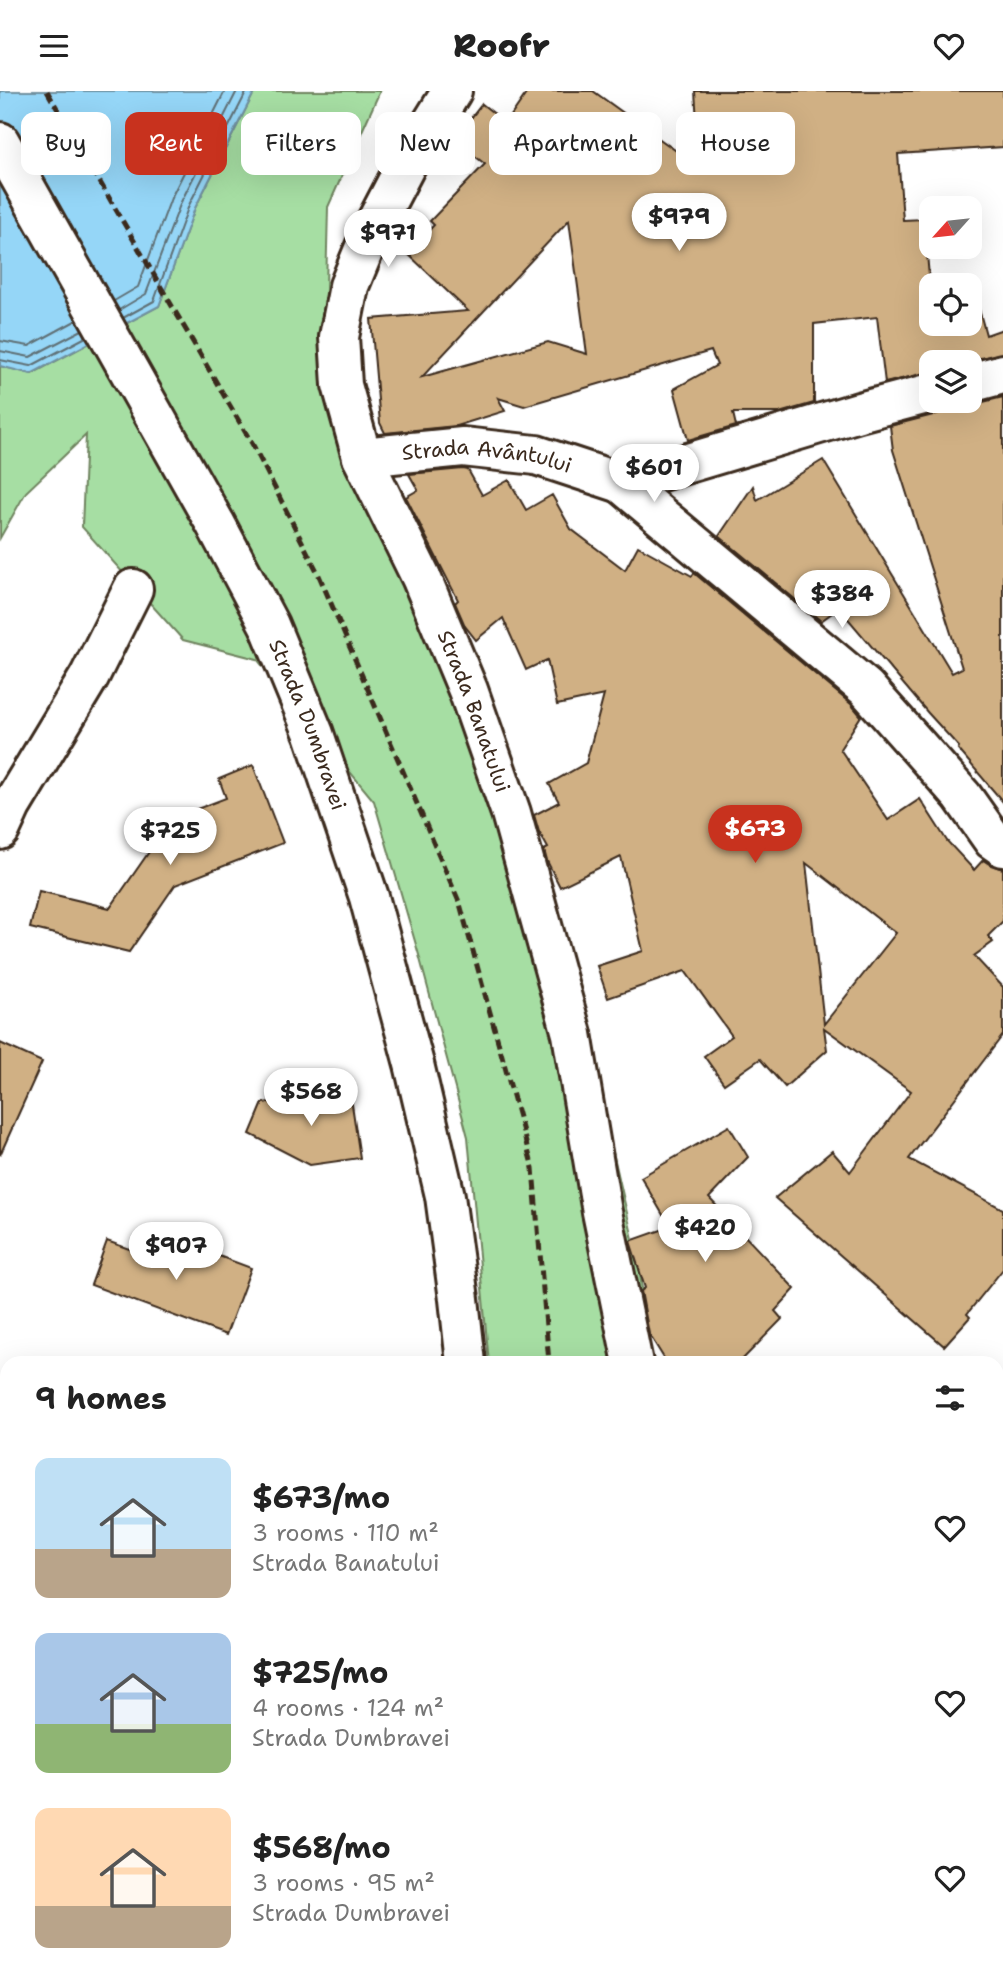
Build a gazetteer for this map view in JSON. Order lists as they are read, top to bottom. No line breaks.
{"streets":{"street":["Strada Avântului","Strada Banatului","Strada Dumbravei"]},"crossings":[["Strada Avântului","Strada Banatului"]],"north":"bottom left","page":{"header":"Roofr","chip":["Buy","Rent","Filters","New","Apartment","House"],"price":["$979","$971","$601","$384","$673","$725","$568","$420","$907"],"heading":"9 homes","list":[{"name":"$673/mo","note":"3 rooms · 110 m² · Strada Banatului"},{"name":"$725/mo","note":"4 rooms · 124 m² · Strada Dumbravei"},{"name":"$568/mo","note":"3 rooms · 95 m² · Strada Dumbravei"}]}}
